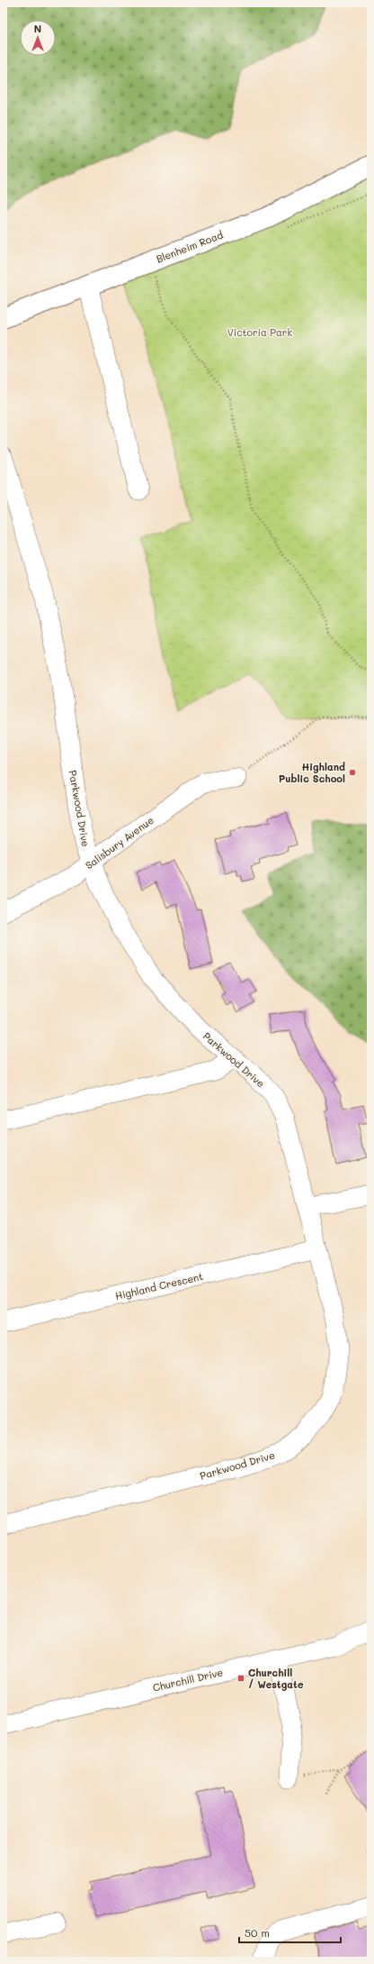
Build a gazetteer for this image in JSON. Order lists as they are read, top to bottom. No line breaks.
{"streets":{"main road":["Blenheim Road"],"street":["Parkwood Drive","Salisbury Avenue","Highland Crescent","Churchill Drive"]},"crossings":[["Parkwood Drive","Salisbury Avenue"],["Parkwood Drive","Highland Crescent"]],"parks":["Victoria Park"],"places":{"other":["Highland Public School"],"transit":["Churchill / Westgate"]},"scale_bar":"50 m","north":"top"}
